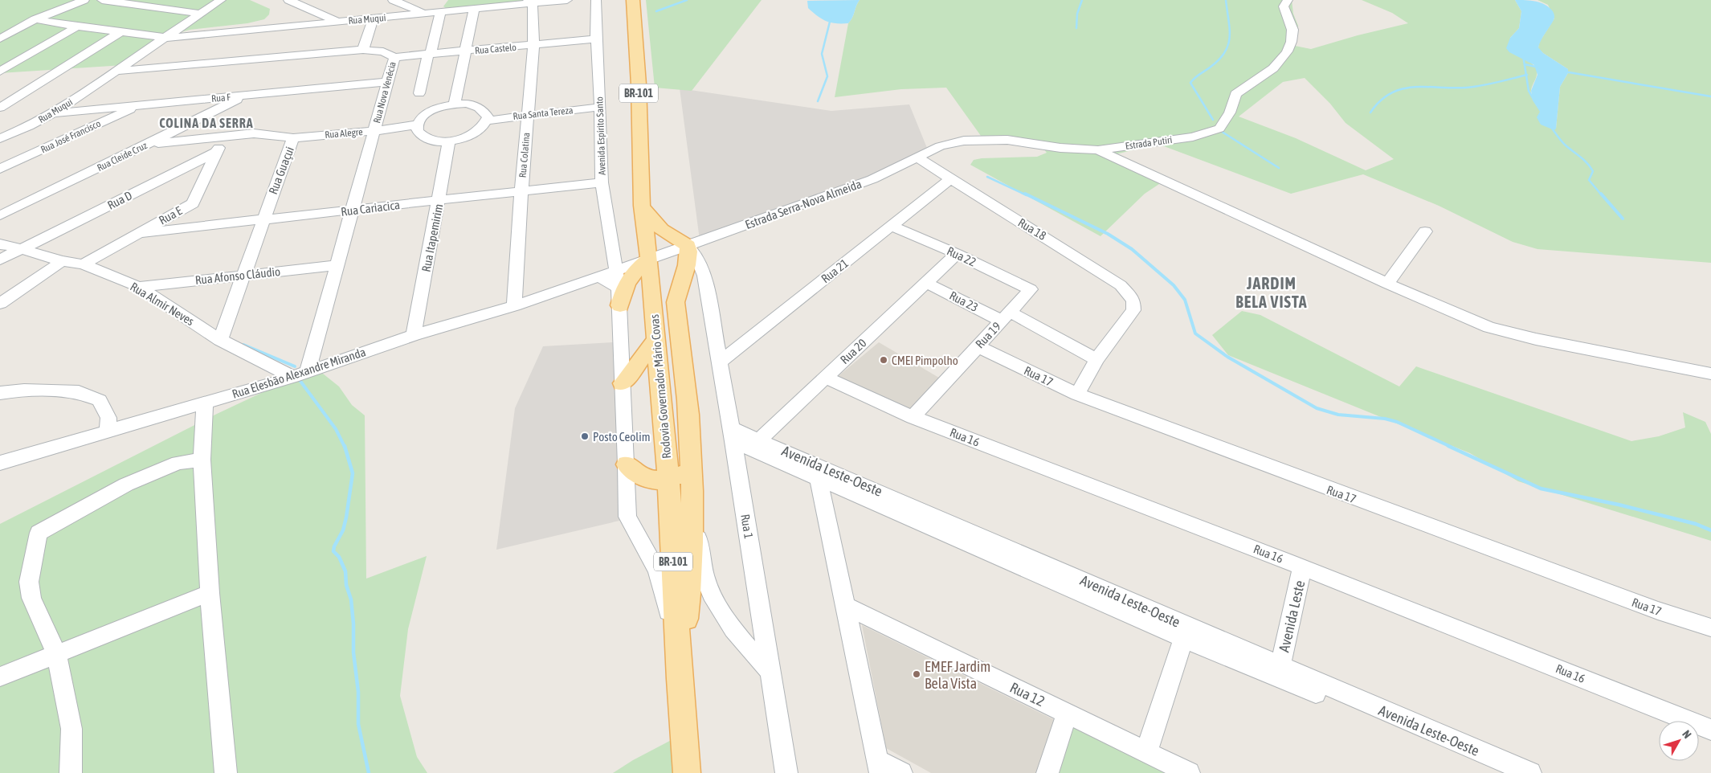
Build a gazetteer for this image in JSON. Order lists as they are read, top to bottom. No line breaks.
{"streets":{"main road":["BR-101","Rodovia Governador Mário Covas"],"street":["Rua Muqui","Rua Castelo","Rua Nova Venécia","Rua F","Rua Santa Tereza","Rua Alegre","Avenida Espírito Santo","Rua José Francisco","Estrada Putiri","Rua Colatina","Rua Cleide Cruz","Rua Guaçui","Rua D","Estrada Serra-Nova Almeida","Rua Cariacica","Rua E","Rua 18","Rua Itapemirim","Rua 22","Rua 21","Rua Afonso Cláudio","Rua 23","Rua Almir Neves","Rua 19","Rua 20","Rua Elesbão Alexandre Miranda","Rua 17","Rua 16","Avenida Leste-Oeste","Rua 1","Avenida Leste","Rua 12"]},"crossings":[["Rua Muqui","Rua Nova Venécia"],["Rua Muqui","Rua F"],["Rua Muqui","Rua Colatina"],["Rua Castelo","Rua Nova Venécia"],["Rua Castelo","Avenida Espírito Santo"],["Rua Castelo","Rua Colatina"],["Rua Nova Venécia","Rua F"],["Rua Nova Venécia","Rua Alegre"],["Rua Nova Venécia","Rua Cariacica"],["Rua Nova Venécia","Rua Afonso Cláudio"],["Rua Nova Venécia","Rua Almir Neves"],["Rua Nova Venécia","Rua Elesbão Alexandre Miranda"],["Rua F","Rua José Francisco"],["Rua F","Rua Cleide Cruz"],["Rua Santa Tereza","Avenida Espírito Santo"],["Rua Santa Tereza","Rua Colatina"],["Rua Alegre","Rua Guaçui"],["Avenida Espírito Santo","Rua Cariacica"],["Avenida Espírito Santo","Rua Elesbão Alexandre Miranda"],["Estrada Putiri","Estrada Serra-Nova Almeida"],["Estrada Putiri","Rua 18"],["Rua Colatina","Rua Cariacica"],["Rua Colatina","Rua Elesbão Alexandre Miranda"],["Rua Cleide Cruz","Rua Guaçui"],["Rua Guaçui","Rua Cariacica"],["Rua Guaçui","Rua E"],["Rua Guaçui","Rua Afonso Cláudio"],["Rua Guaçui","Rua Almir Neves"],["Rua D","Rua E"],["Rua D","Rua Almir Neves"],["Estrada Serra-Nova Almeida","Rua 18"],["Estrada Serra-Nova Almeida","Rua Elesbão Alexandre Miranda"],["Estrada Serra-Nova Almeida","Rua 1"],["Rua Cariacica","Rua E"],["Rua Cariacica","Rua Itapemirim"],["Rua E","Rua Almir Neves"],["Rua 18","Rua 21"],["Rua Itapemirim","Rua Elesbão Alexandre Miranda"],["Rua 22","Rua 21"],["Rua 22","Rua 19"],["Rua 22","Rua 20"],["Rua 21","Rua 1"],["Rua Afonso Cláudio","Rua Almir Neves"],["Rua 23","Rua 19"],["Rua 23","Rua 20"],["Rua Almir Neves","Rua Elesbão Alexandre Miranda"],["Rua 19","Rua 17"],["Rua 19","Rua 16"],["Rua 20","Rua 16"],["Rua 20","Avenida Leste-Oeste"],["Rua 20","Rua 1"],["Rua Elesbão Alexandre Miranda","Rodovia Governador Mário Covas"],["Rua Elesbão Alexandre Miranda","Rua 1"],["Rua 16","Avenida Leste"],["Avenida Leste-Oeste","Rua 1"],["Avenida Leste-Oeste","Avenida Leste"]],"districts":["COLINA DA SERRA","JARDIM BELA VISTA"],"places":["CMEI Pimpolho","Posto Ceolim","EMEF Jardim Bela Vista"],"north":"top right"}
